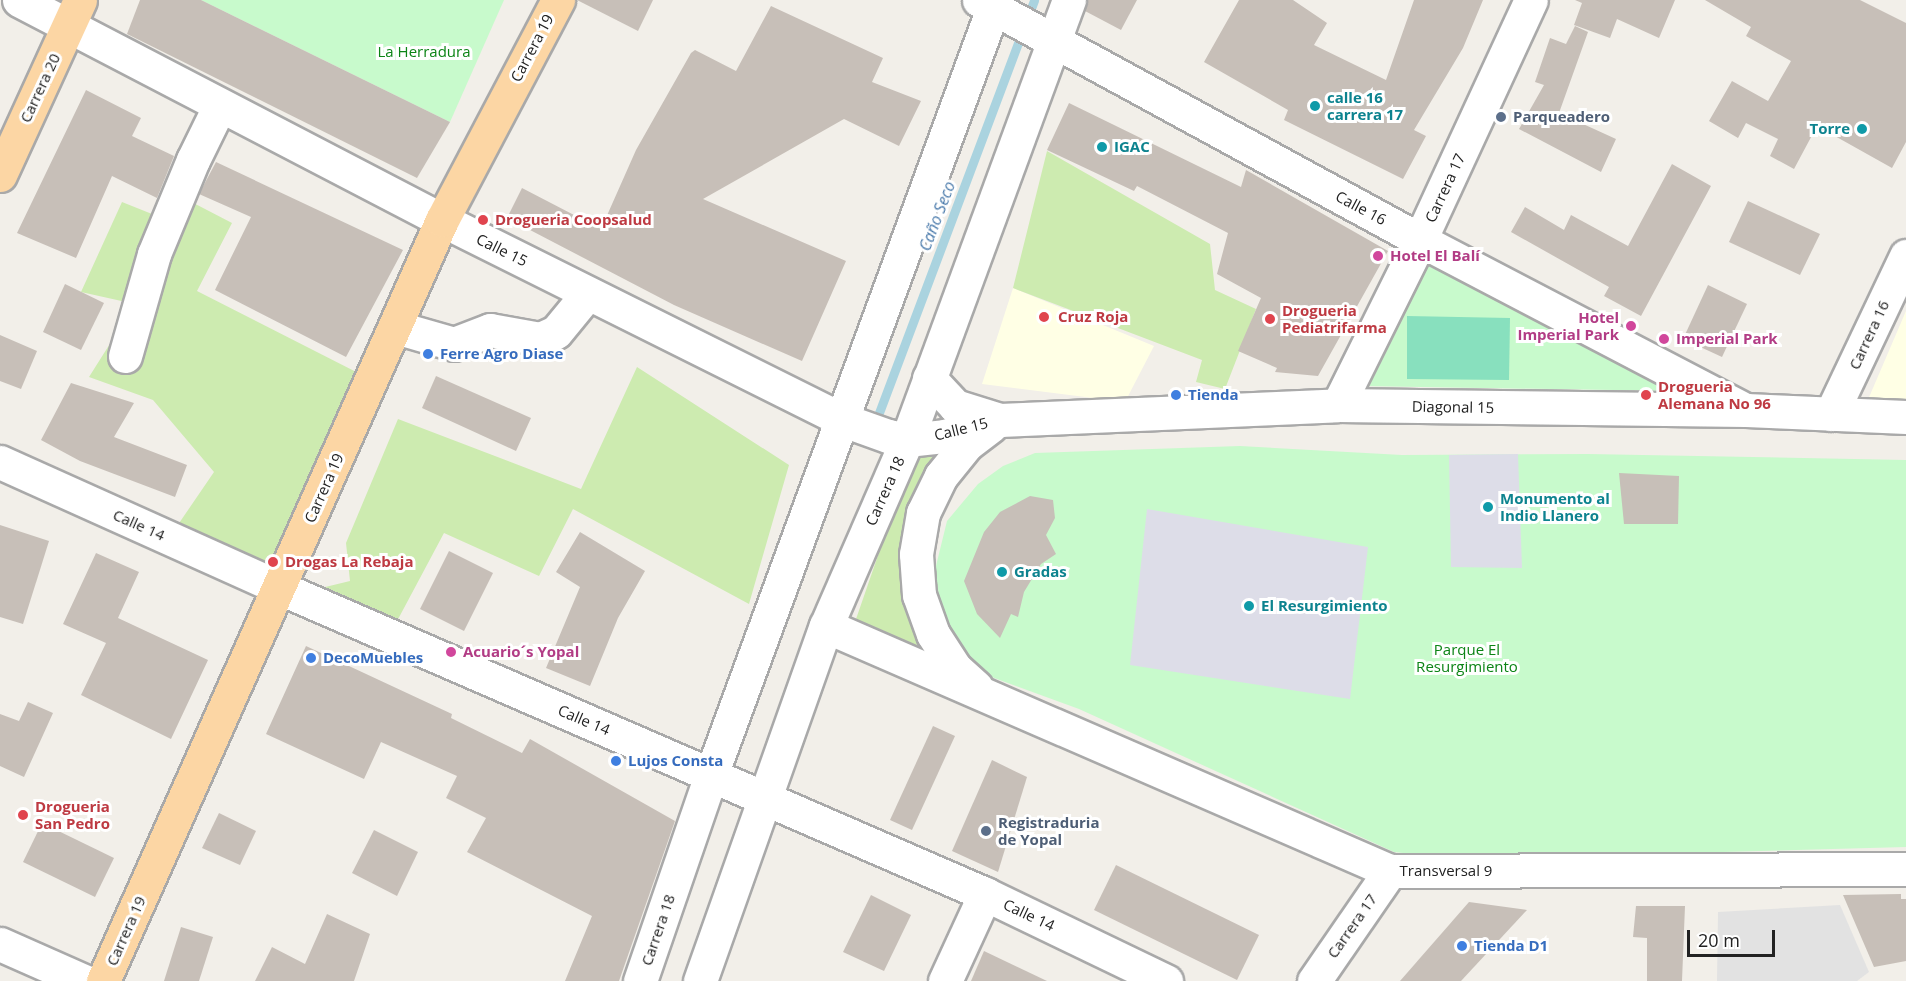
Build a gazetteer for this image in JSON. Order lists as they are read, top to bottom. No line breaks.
{"streets":{"main road":["Carrera 19","Carrera 20"],"street":["Carrera 17","Calle 16","Calle 15","Carrera 16","Diagonal 15","Carrera 18","Calle 14","Transversal 9"]},"crossings":[["Carrera 19","Calle 15"],["Carrera 19","Calle 14"],["Carrera 20","Calle 15"],["Carrera 17","Calle 16"],["Carrera 17","Diagonal 15"],["Carrera 17","Transversal 9"],["Calle 16","Diagonal 15"],["Calle 16","Carrera 18"],["Calle 15","Diagonal 15"],["Calle 15","Carrera 18"],["Carrera 16","Diagonal 15"],["Carrera 18","Calle 14"]],"water":["Caño Seco"],"parks":["La Herradura","Parque El Resurgimiento"],"places":["calle 16 carrera 17","Parqueadero","Torre","IGAC","Drogueria Coopsalud","Hotel El Balí","Cruz Roja","Drogueria Pediatrifarma","Hotel Imperial Park","Imperial Park","Ferre Agro Diase","Tienda","Drogueria Alemana No 96","Monumento al Indio Llanero","Drogas La Rebaja","Gradas","El Resurgimiento","Acuario´s Yopal","DecoMuebles","Lujos Consta","Drogueria San Pedro","Registraduria de Yopal","Tienda D1"],"scale_bar":"20 m"}
